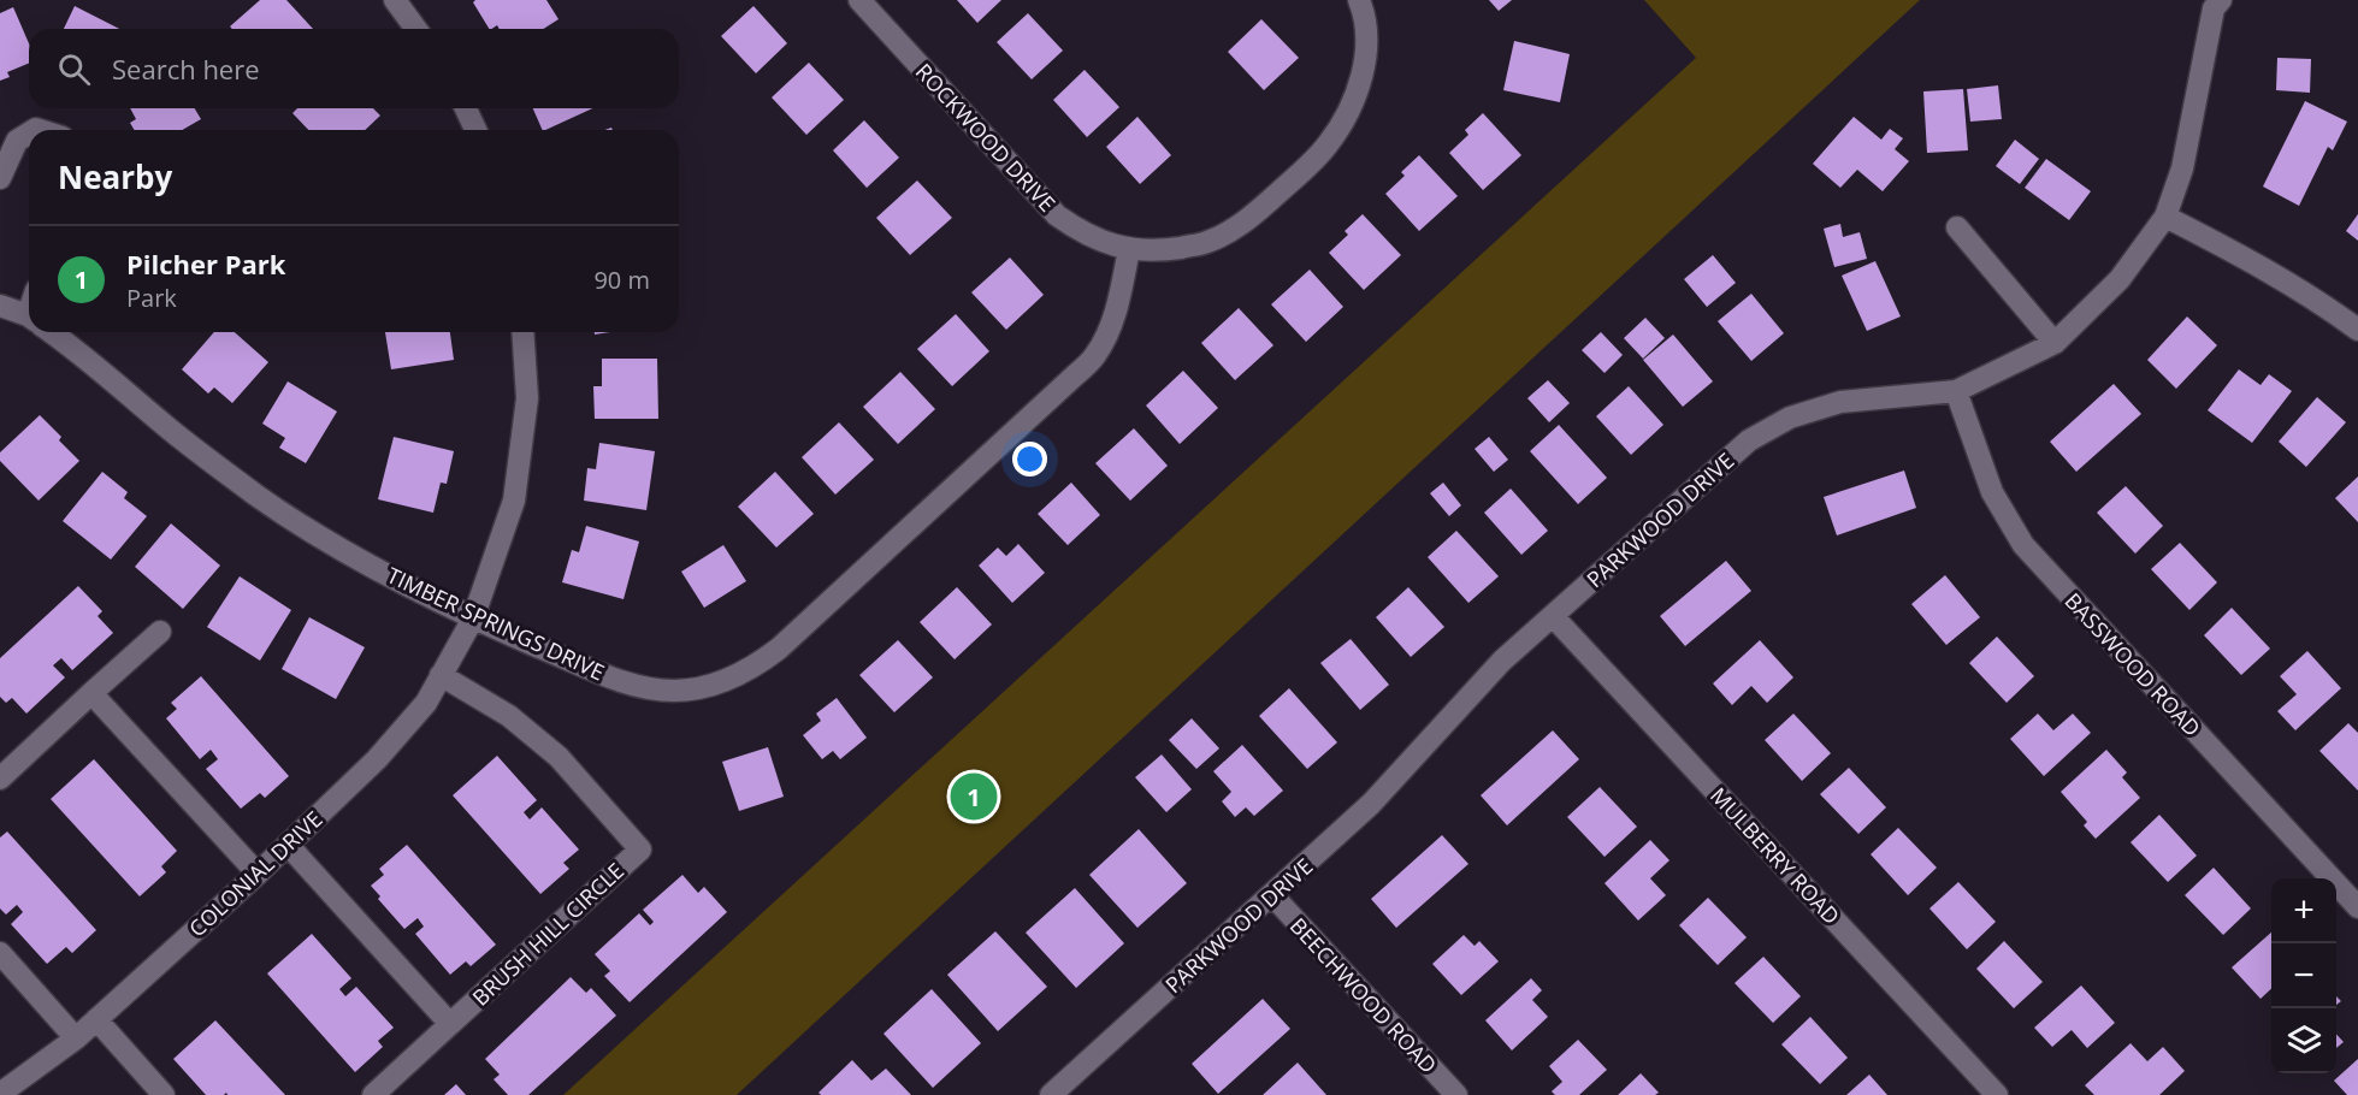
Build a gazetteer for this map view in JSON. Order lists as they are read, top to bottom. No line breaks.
{"streets":{"street":["ROCKWOOD DRIVE","PARKWOOD DRIVE","TIMBER SPRINGS DRIVE","BASSWOOD ROAD","MULBERRY ROAD","COLONIAL DRIVE","BRUSH HILL CIRCLE","BEECHWOOD ROAD"]},"crossings":[["ROCKWOOD DRIVE","TIMBER SPRINGS DRIVE"],["PARKWOOD DRIVE","BASSWOOD ROAD"],["PARKWOOD DRIVE","MULBERRY ROAD"],["PARKWOOD DRIVE","BEECHWOOD ROAD"],["TIMBER SPRINGS DRIVE","COLONIAL DRIVE"],["COLONIAL DRIVE","BRUSH HILL CIRCLE"]],"page":{"search":"Search here","heading":"Nearby","list":[{"mark":"1","name":"Pilcher Park","note":"Park","value":"90 m"}],"pins":"1","map_buttons":["+","−"]}}
